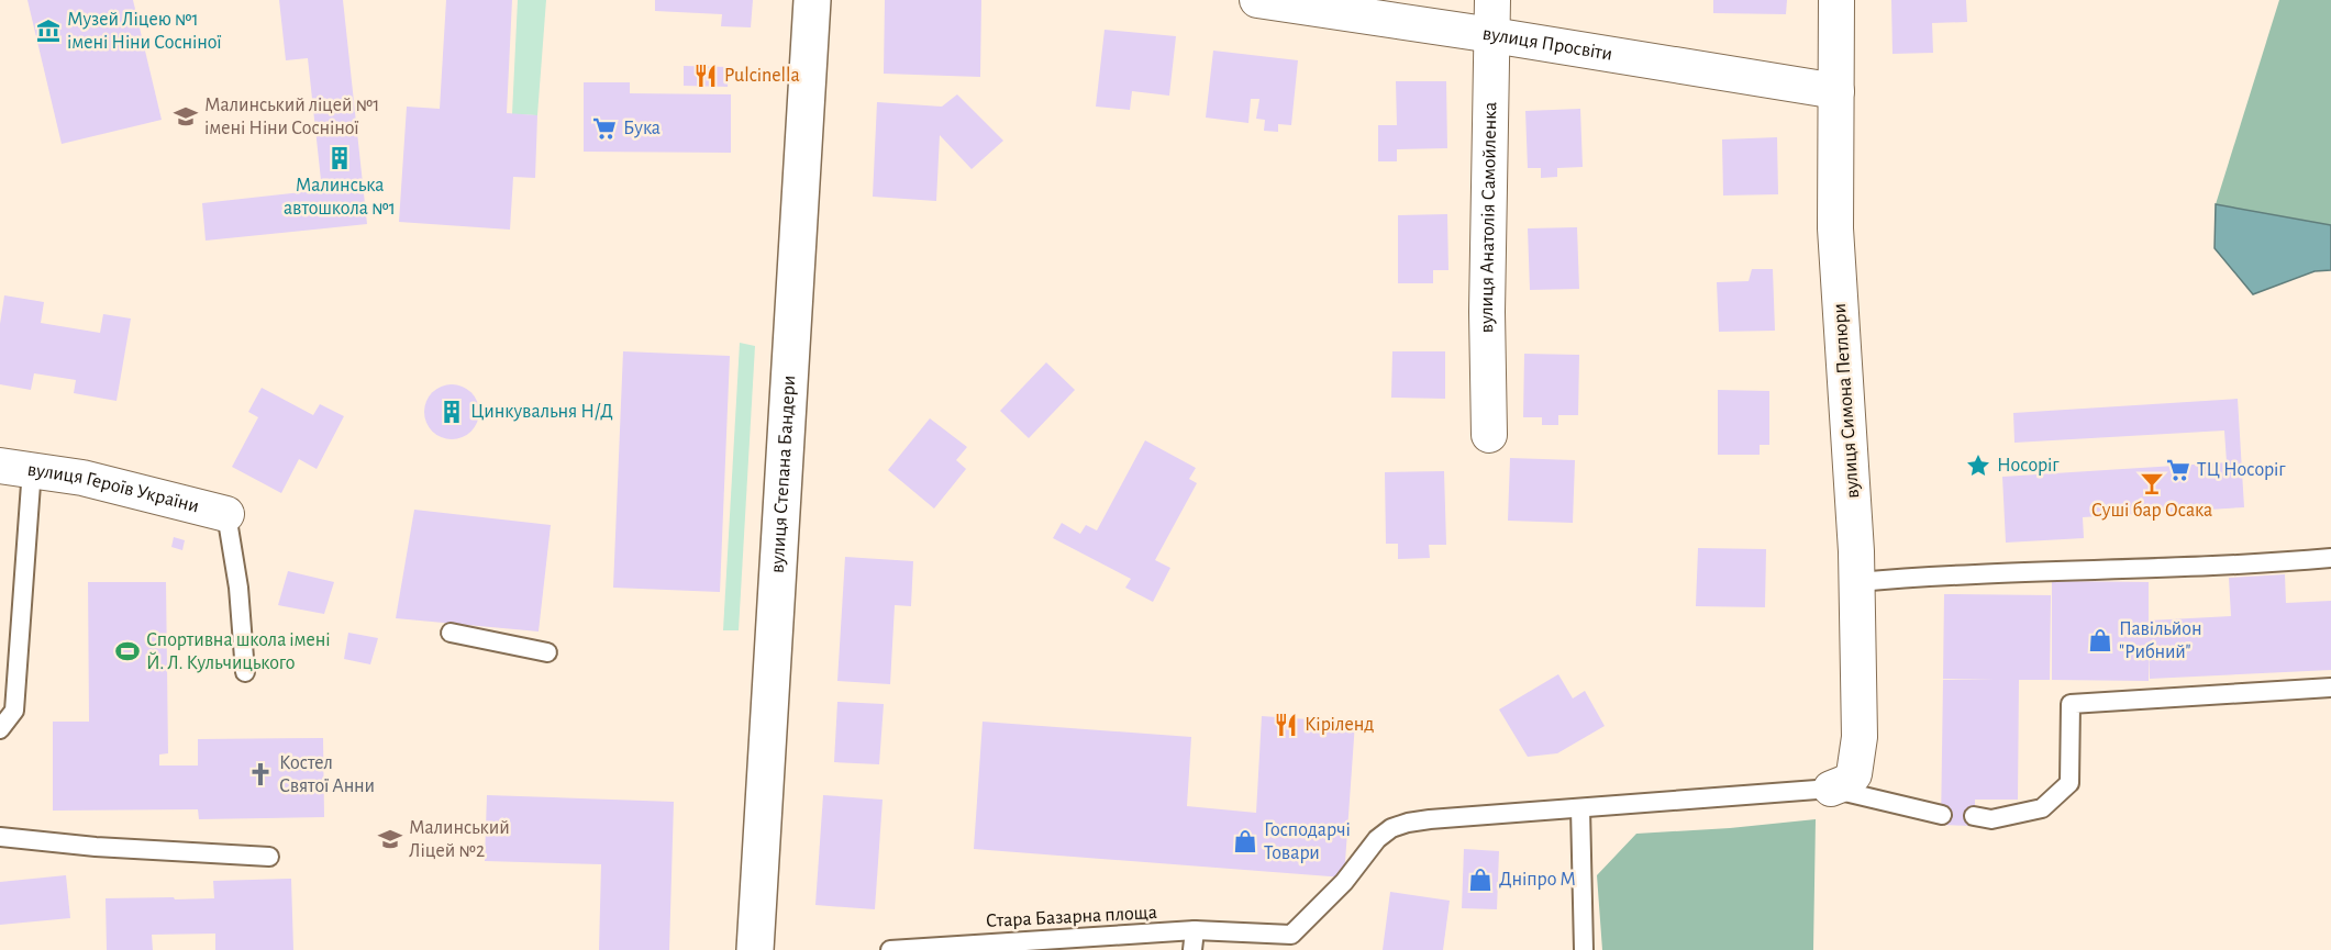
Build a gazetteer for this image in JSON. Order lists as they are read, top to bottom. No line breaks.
{"streets":{"street":["вулиця Просвіти","вулиця Анатолія Самойленка","вулиця Симона Петлюри","вулиця Степана Бандери","вулиця Героїв України"],"lane":["Стара Базарна площа"]},"crossings":[["вулиця Просвіти","вулиця Анатолія Самойленка"],["вулиця Просвіти","вулиця Симона Петлюри"]],"places":{"museum":["Музей Ліцею №1 імені Ніни Сосніної"],"restaurant":["Pulcinella","Кіріленд"],"school or university":["Малинський ліцей №1 імені Ніни Сосніної","Малинський Ліцей №2"],"supermarket":["Бука","ТЦ Носоріг"],"building":["Малинська автошкола №1","Цинкувальня Н/Д"],"place":["Носоріг"],"bar":["Суші бар Осака"],"shop":["Павільйон \"Рибний\"","Господарчі Товари","Дніпро М"],"sports":["Спортивна школа імені Й. Л. Кульчицького"],"church":["Костел Святої Анни"]}}
